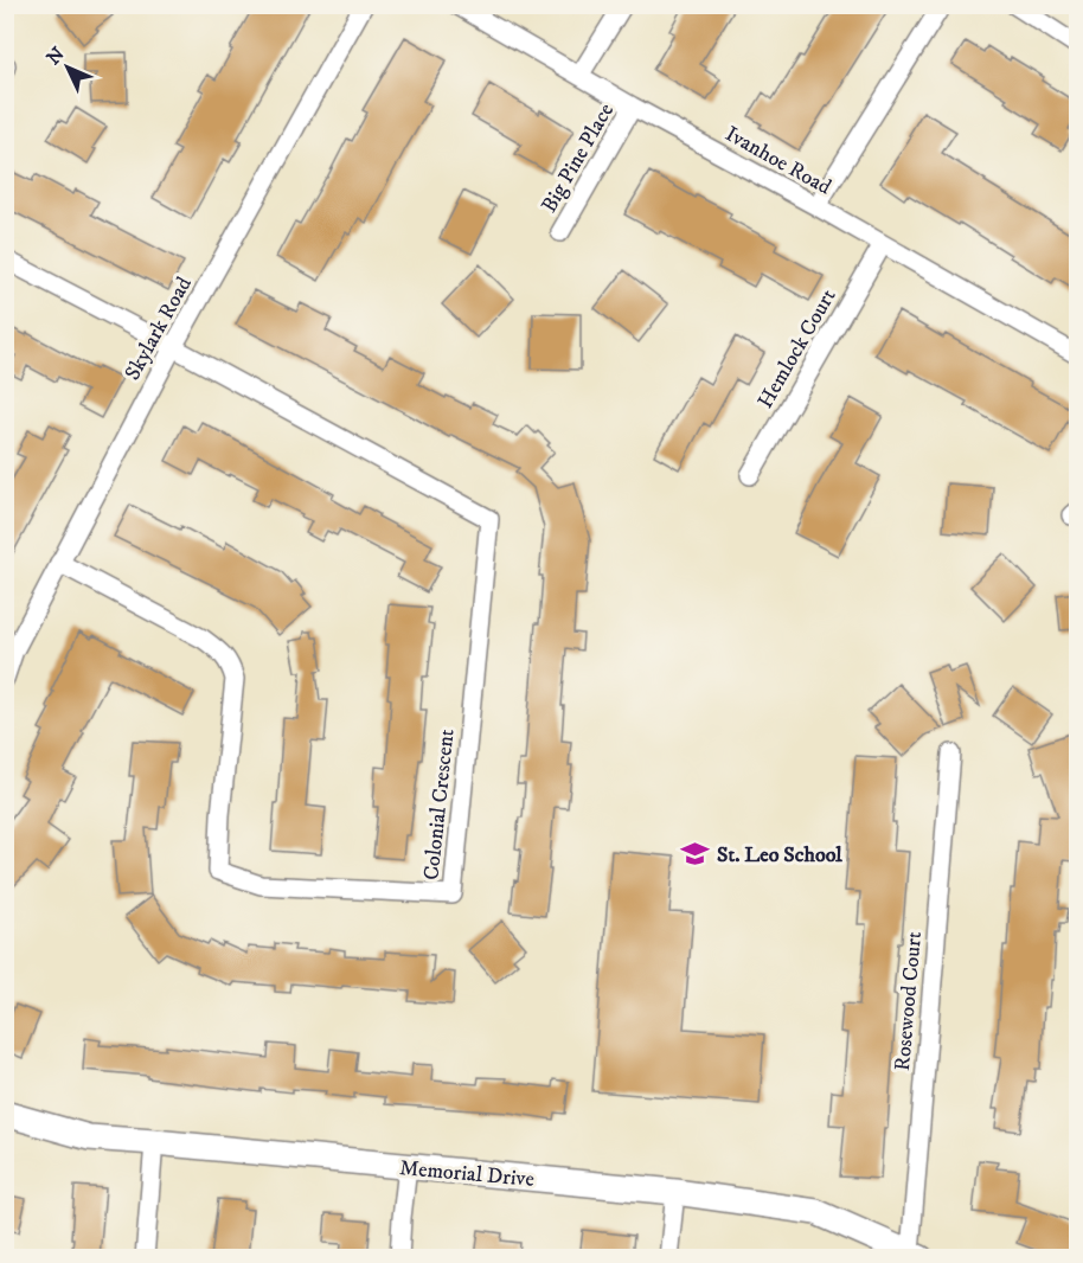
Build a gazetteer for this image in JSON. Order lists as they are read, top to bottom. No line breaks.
{"streets":{"main road":["Memorial Drive"],"street":["Big Pine Place","Ivanhoe Road","Skylark Road","Hemlock Court","Colonial Crescent","Rosewood Court"]},"crossings":[["Big Pine Place","Ivanhoe Road"],["Ivanhoe Road","Hemlock Court"],["Skylark Road","Colonial Crescent"],["Rosewood Court","Memorial Drive"]],"places":{"school or university":["St. Leo School"]},"north":"top left"}
